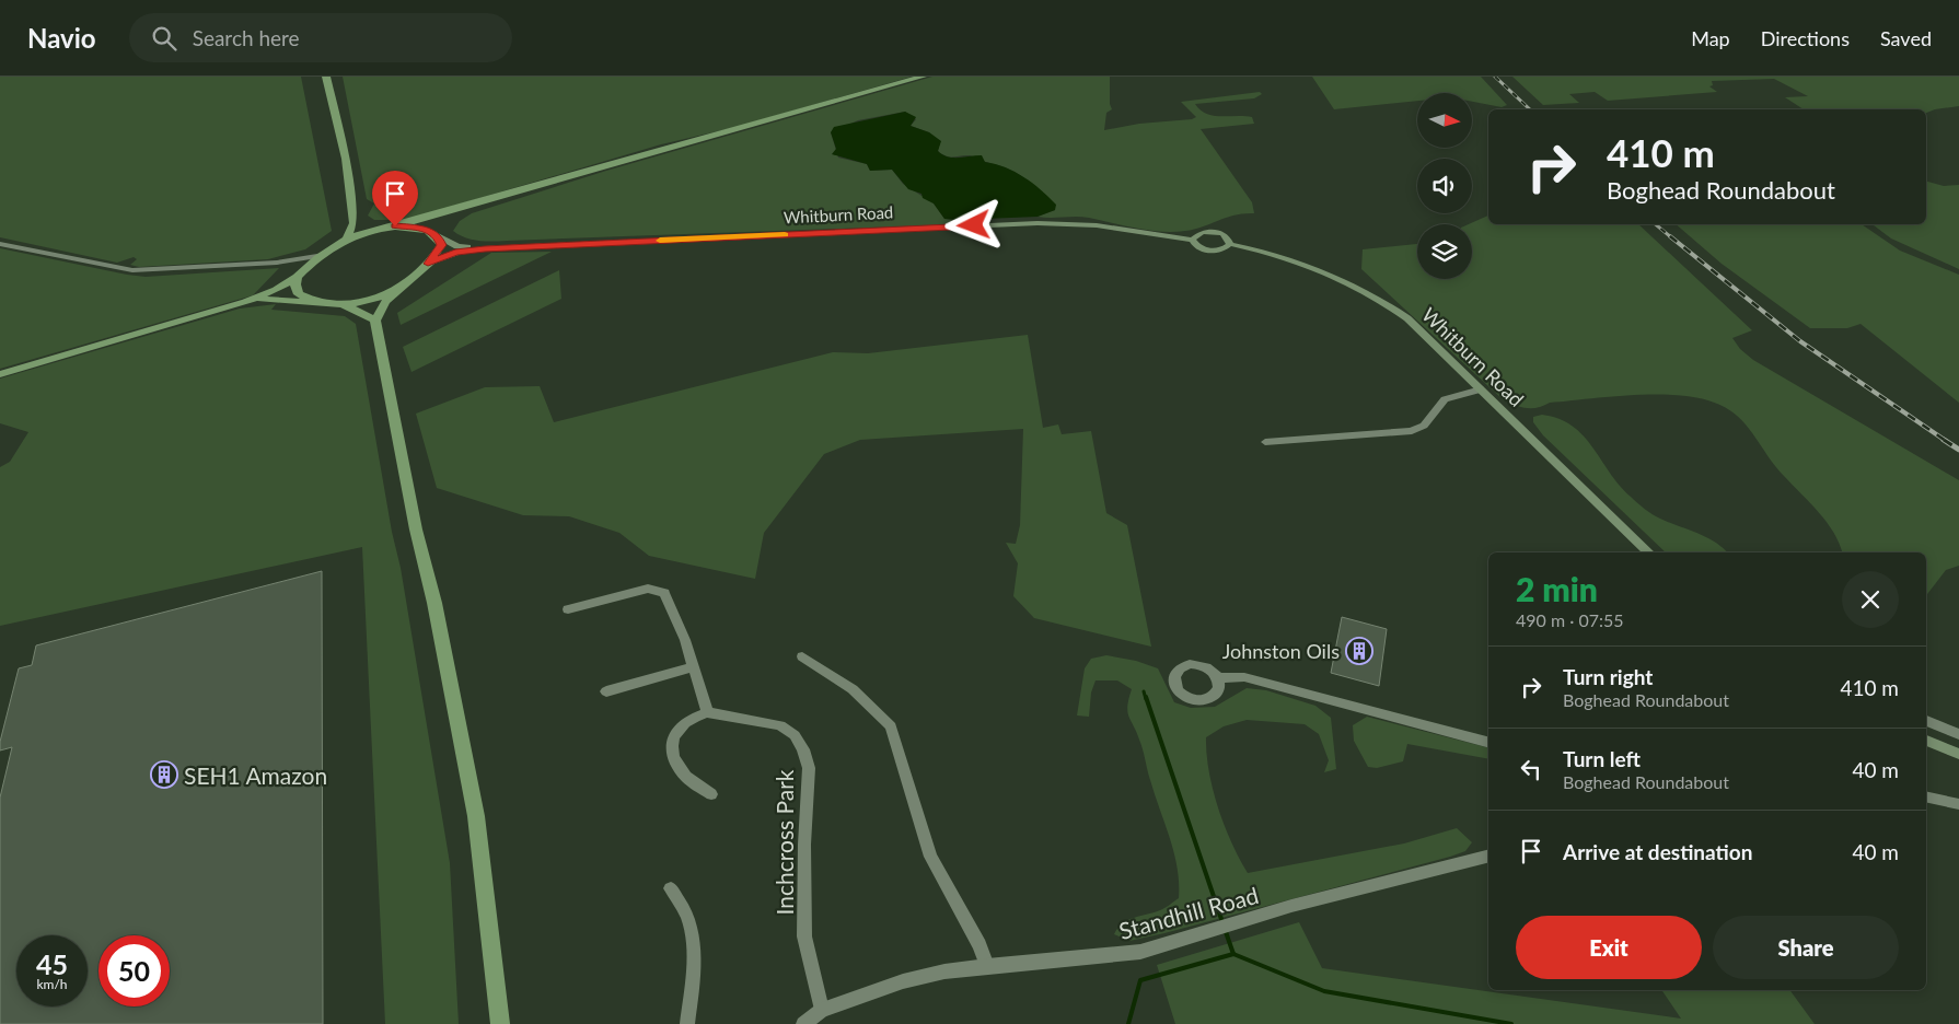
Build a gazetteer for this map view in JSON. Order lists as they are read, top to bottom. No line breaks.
{"streets":{"main road":["Whitburn Road"],"street":["Inchcross Park","Standhill Road"]},"crossings":[["Inchcross Park","Standhill Road"]],"places":{"building":["Johnston Oils","SEH1 Amazon"]},"north":"right","page":{"header":"Navio","search":"Search here","nav":["Map","Directions","Saved"],"turn":["410 m","Boghead Roundabout"],"heading":["2 min","490 m · 07:55"],"list":[{"name":"Turn right","note":"Boghead Roundabout","value":"410 m"},{"name":"Turn left","note":"Boghead Roundabout","value":"40 m"},{"name":"Arrive at destination","value":"40 m"}],"buttons":["Exit","Share"],"speed":"45 km/h","limit":"50"}}
